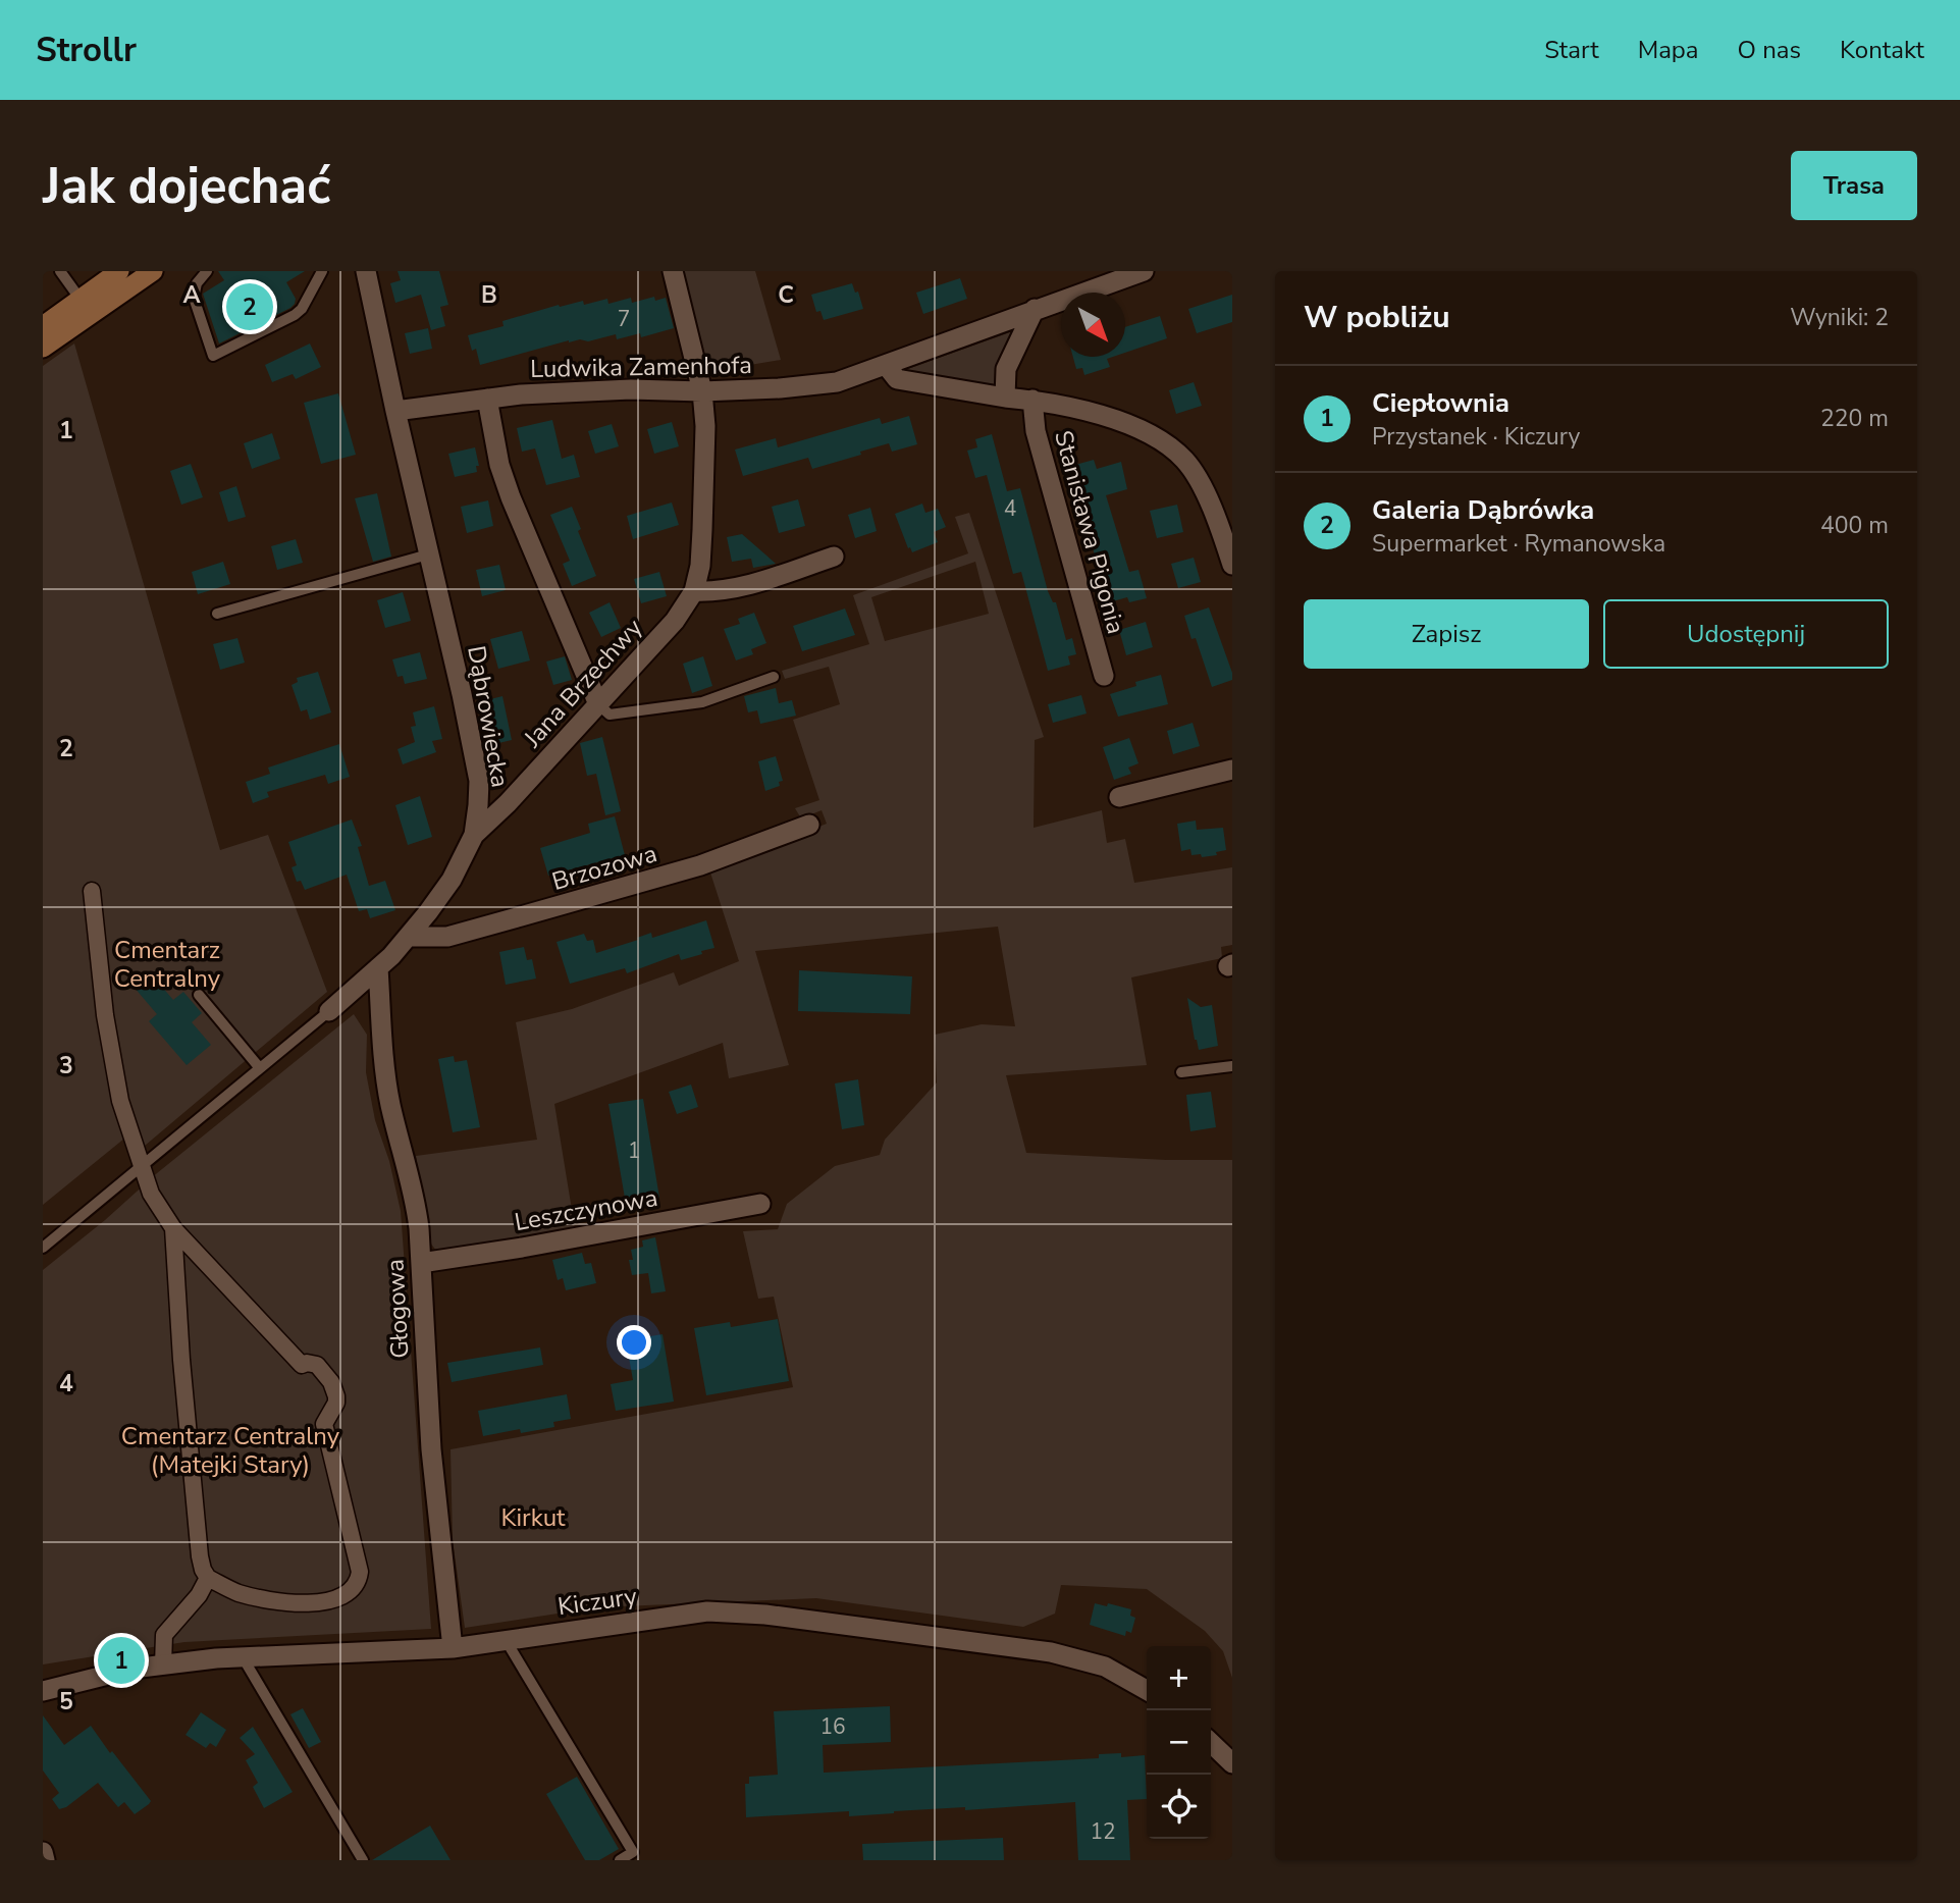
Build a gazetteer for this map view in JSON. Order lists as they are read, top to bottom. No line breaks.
{"streets":{"street":["Ludwika Zamenhofa","Stanisława Pigonia","Jana Brzechwy","Dąbrowiecka","Brzozowa","Leszczynowa","Głogowa","Kiczury"]},"crossings":[["Ludwika Zamenhofa","Jana Brzechwy"],["Ludwika Zamenhofa","Dąbrowiecka"],["Jana Brzechwy","Dąbrowiecka"],["Dąbrowiecka","Brzozowa"],["Dąbrowiecka","Głogowa"],["Leszczynowa","Głogowa"],["Głogowa","Kiczury"]],"parks":["Cmentarz Centralny","Cmentarz Centralny (Matejki Stary)","Kirkut"],"house_numbers":["7","4","1","16","12"],"north":"bottom right","page":{"header":"Strollr","nav":["Start","Mapa","O nas","Kontakt"],"buttons":["Trasa",["Zapisz","Udostępnij"]],"title":"Jak dojechać","heading":["W pobliżu","Wyniki: 2"],"pins":["2","1"],"list":[{"mark":"1","name":"Ciepłownia","note":"Przystanek · Kiczury","value":"220 m"},{"mark":"2","name":"Galeria Dąbrówka","note":"Supermarket · Rymanowska","value":"400 m"}],"map_buttons":["+","−"]},"grid":{"columns":["A","B","C"],"rows":["1","2","3","4","5"]}}
